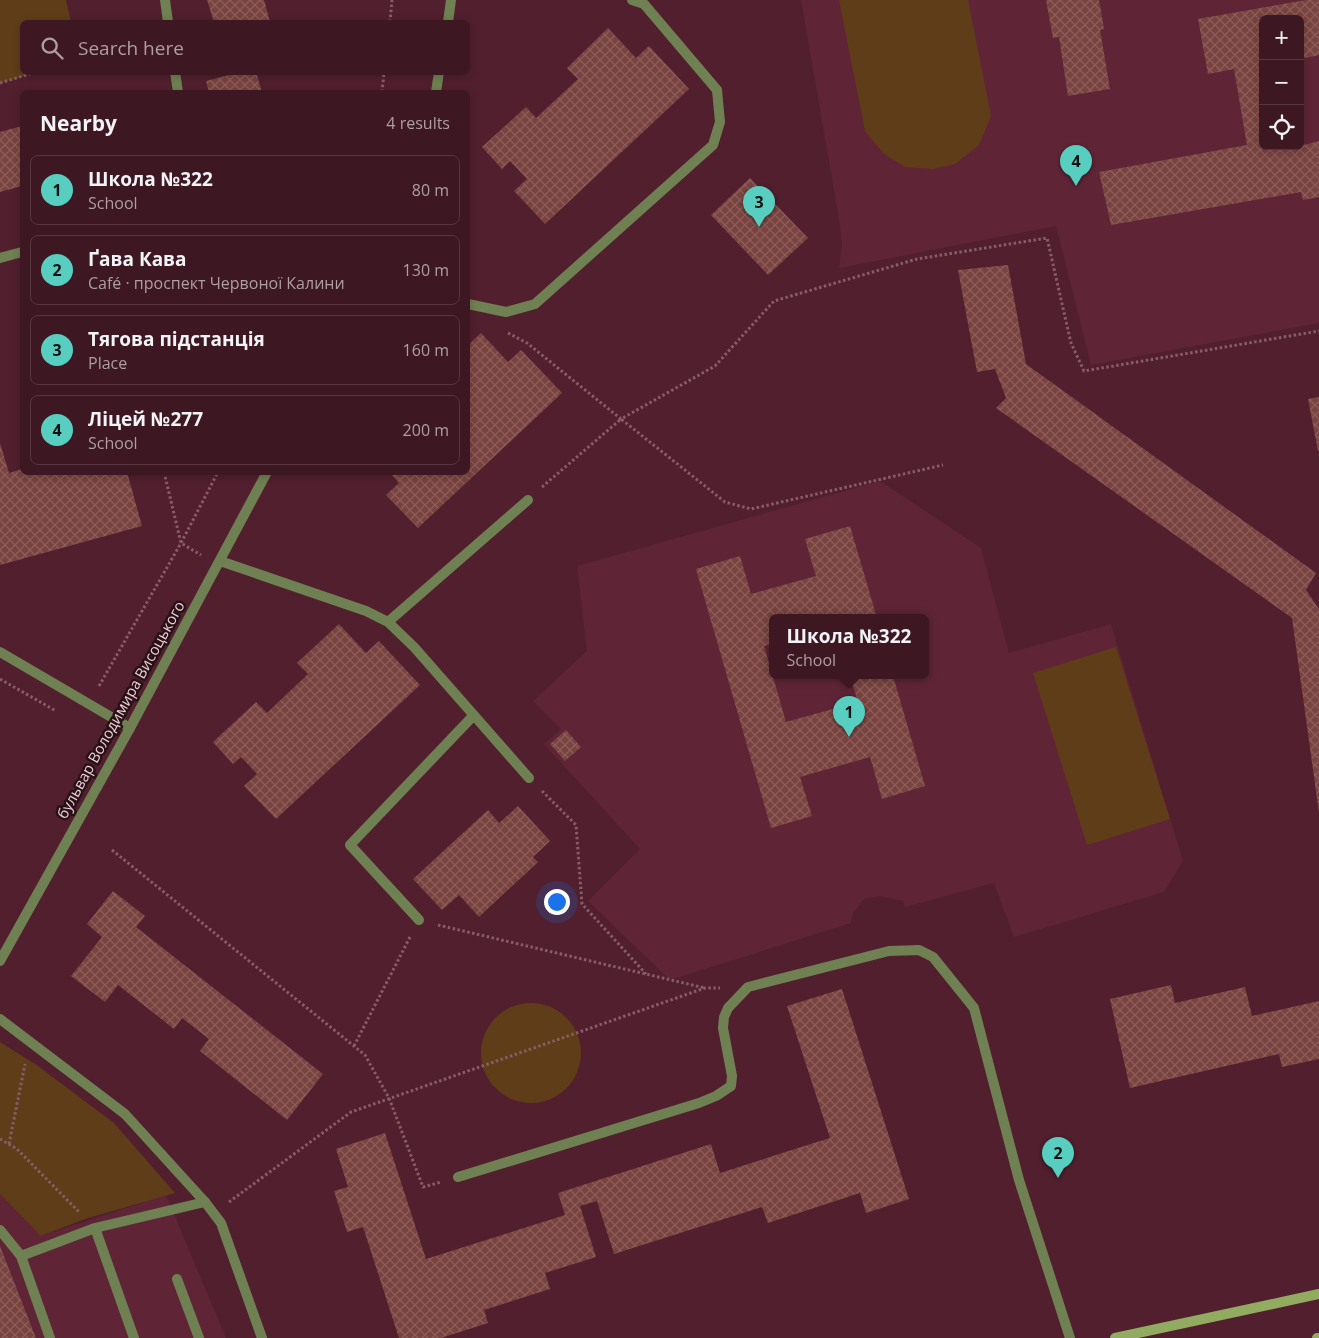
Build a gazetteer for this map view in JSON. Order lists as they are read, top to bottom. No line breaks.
{"streets":{"street":["бульвар Володимира Висоцького"]},"page":{"map_buttons":["+","−"],"search":"Search here","heading":["Nearby","4 results"],"pins":["4","3","1","2"],"list":[{"mark":"1","name":"Школа №322","note":"School","value":"80 m"},{"mark":"2","name":"Ґава Кава","note":"Café · проспект Червоної Калини","value":"130 m"},{"mark":"3","name":"Тягова пiдстанцiя","note":"Place","value":"160 m"},{"mark":"4","name":"Ліцей №277","note":"School","value":"200 m"}],"popup":["Школа №322","School"]}}
